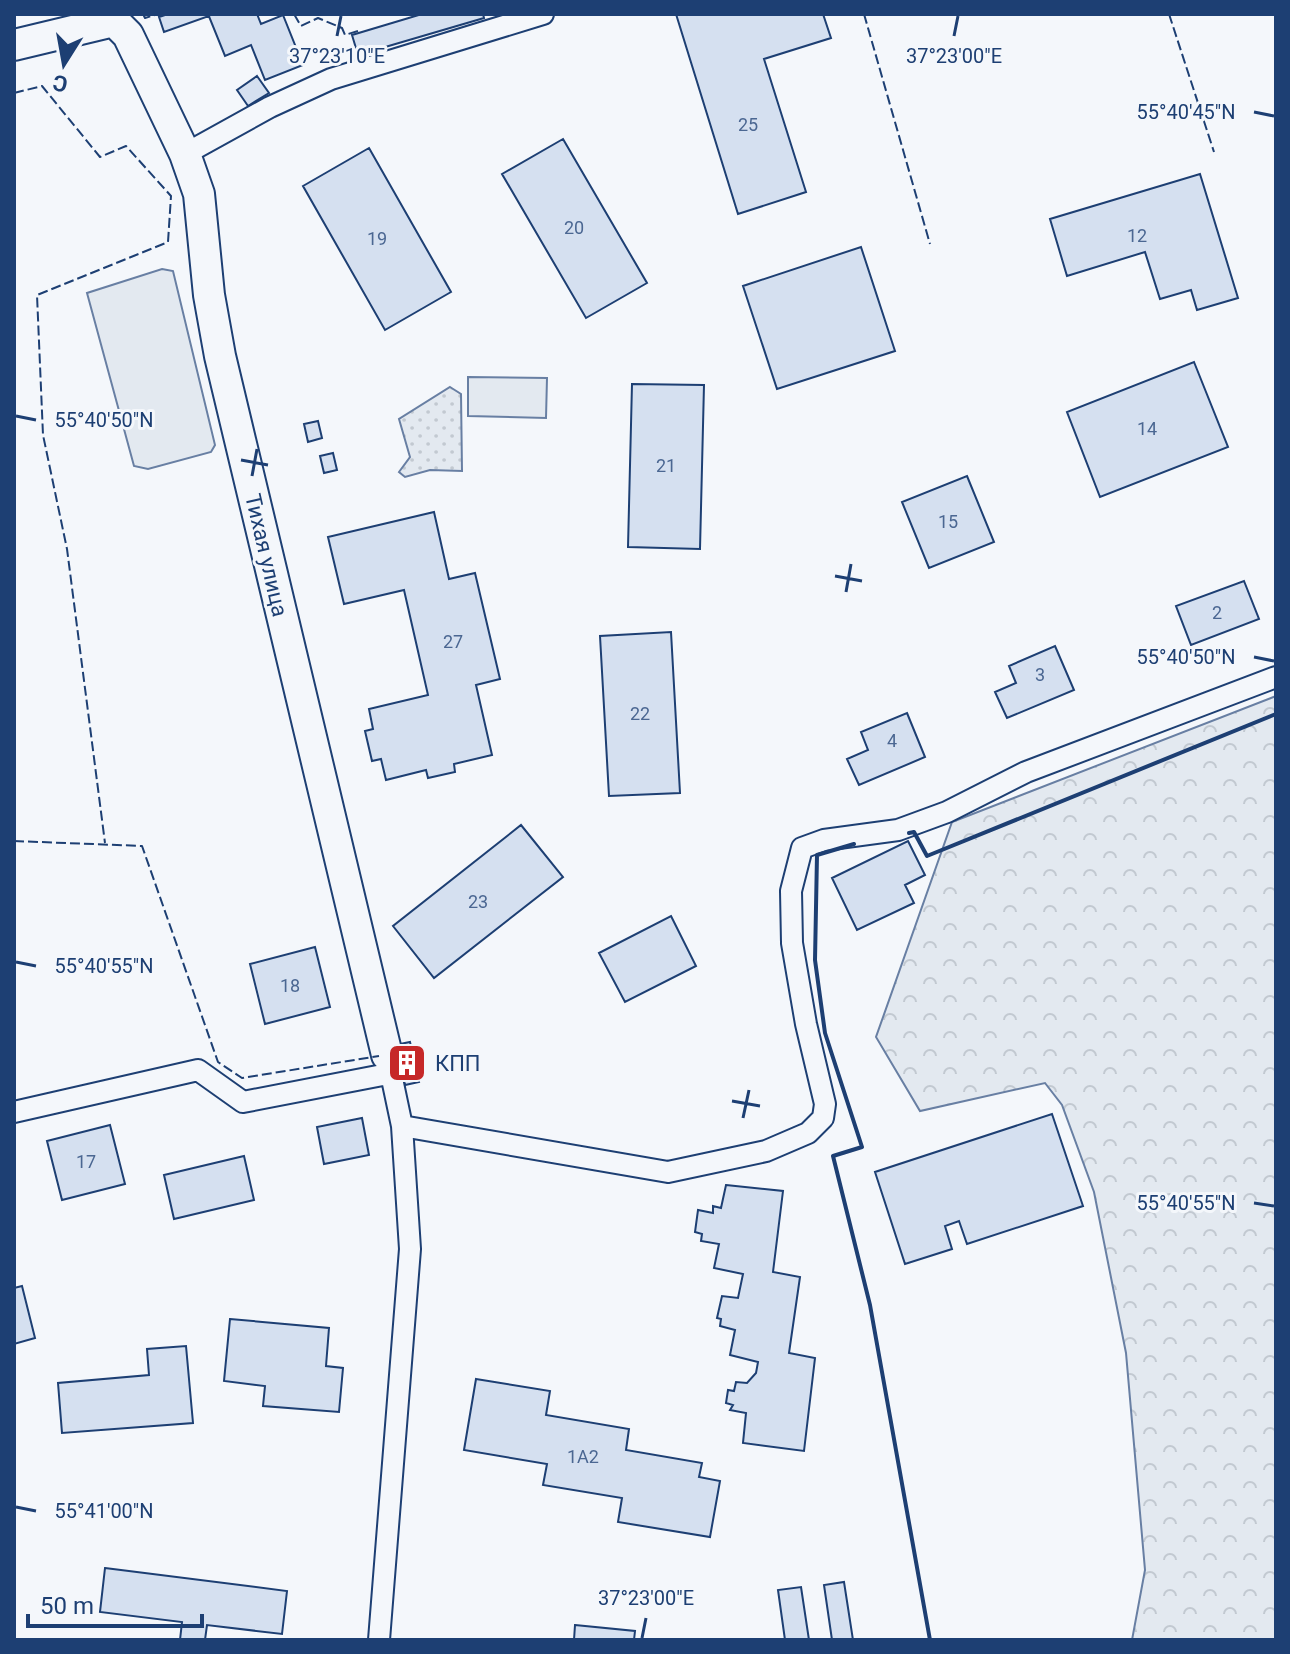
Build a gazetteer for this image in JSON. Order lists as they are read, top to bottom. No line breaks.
{"streets":{"street":["Тихая улица"]},"places":{"building":["КПП"]},"house_numbers":["25","20","12","19","14","21","15","2","27","3","22","4","23","18","17","1А2"],"scale_bar":"50 m","north":"bottom","coordinates":["37°23'10\"E","37°23'00\"E","55°40'45\"N","55°40'50\"N","55°40'55\"N","55°41'00\"N"]}
